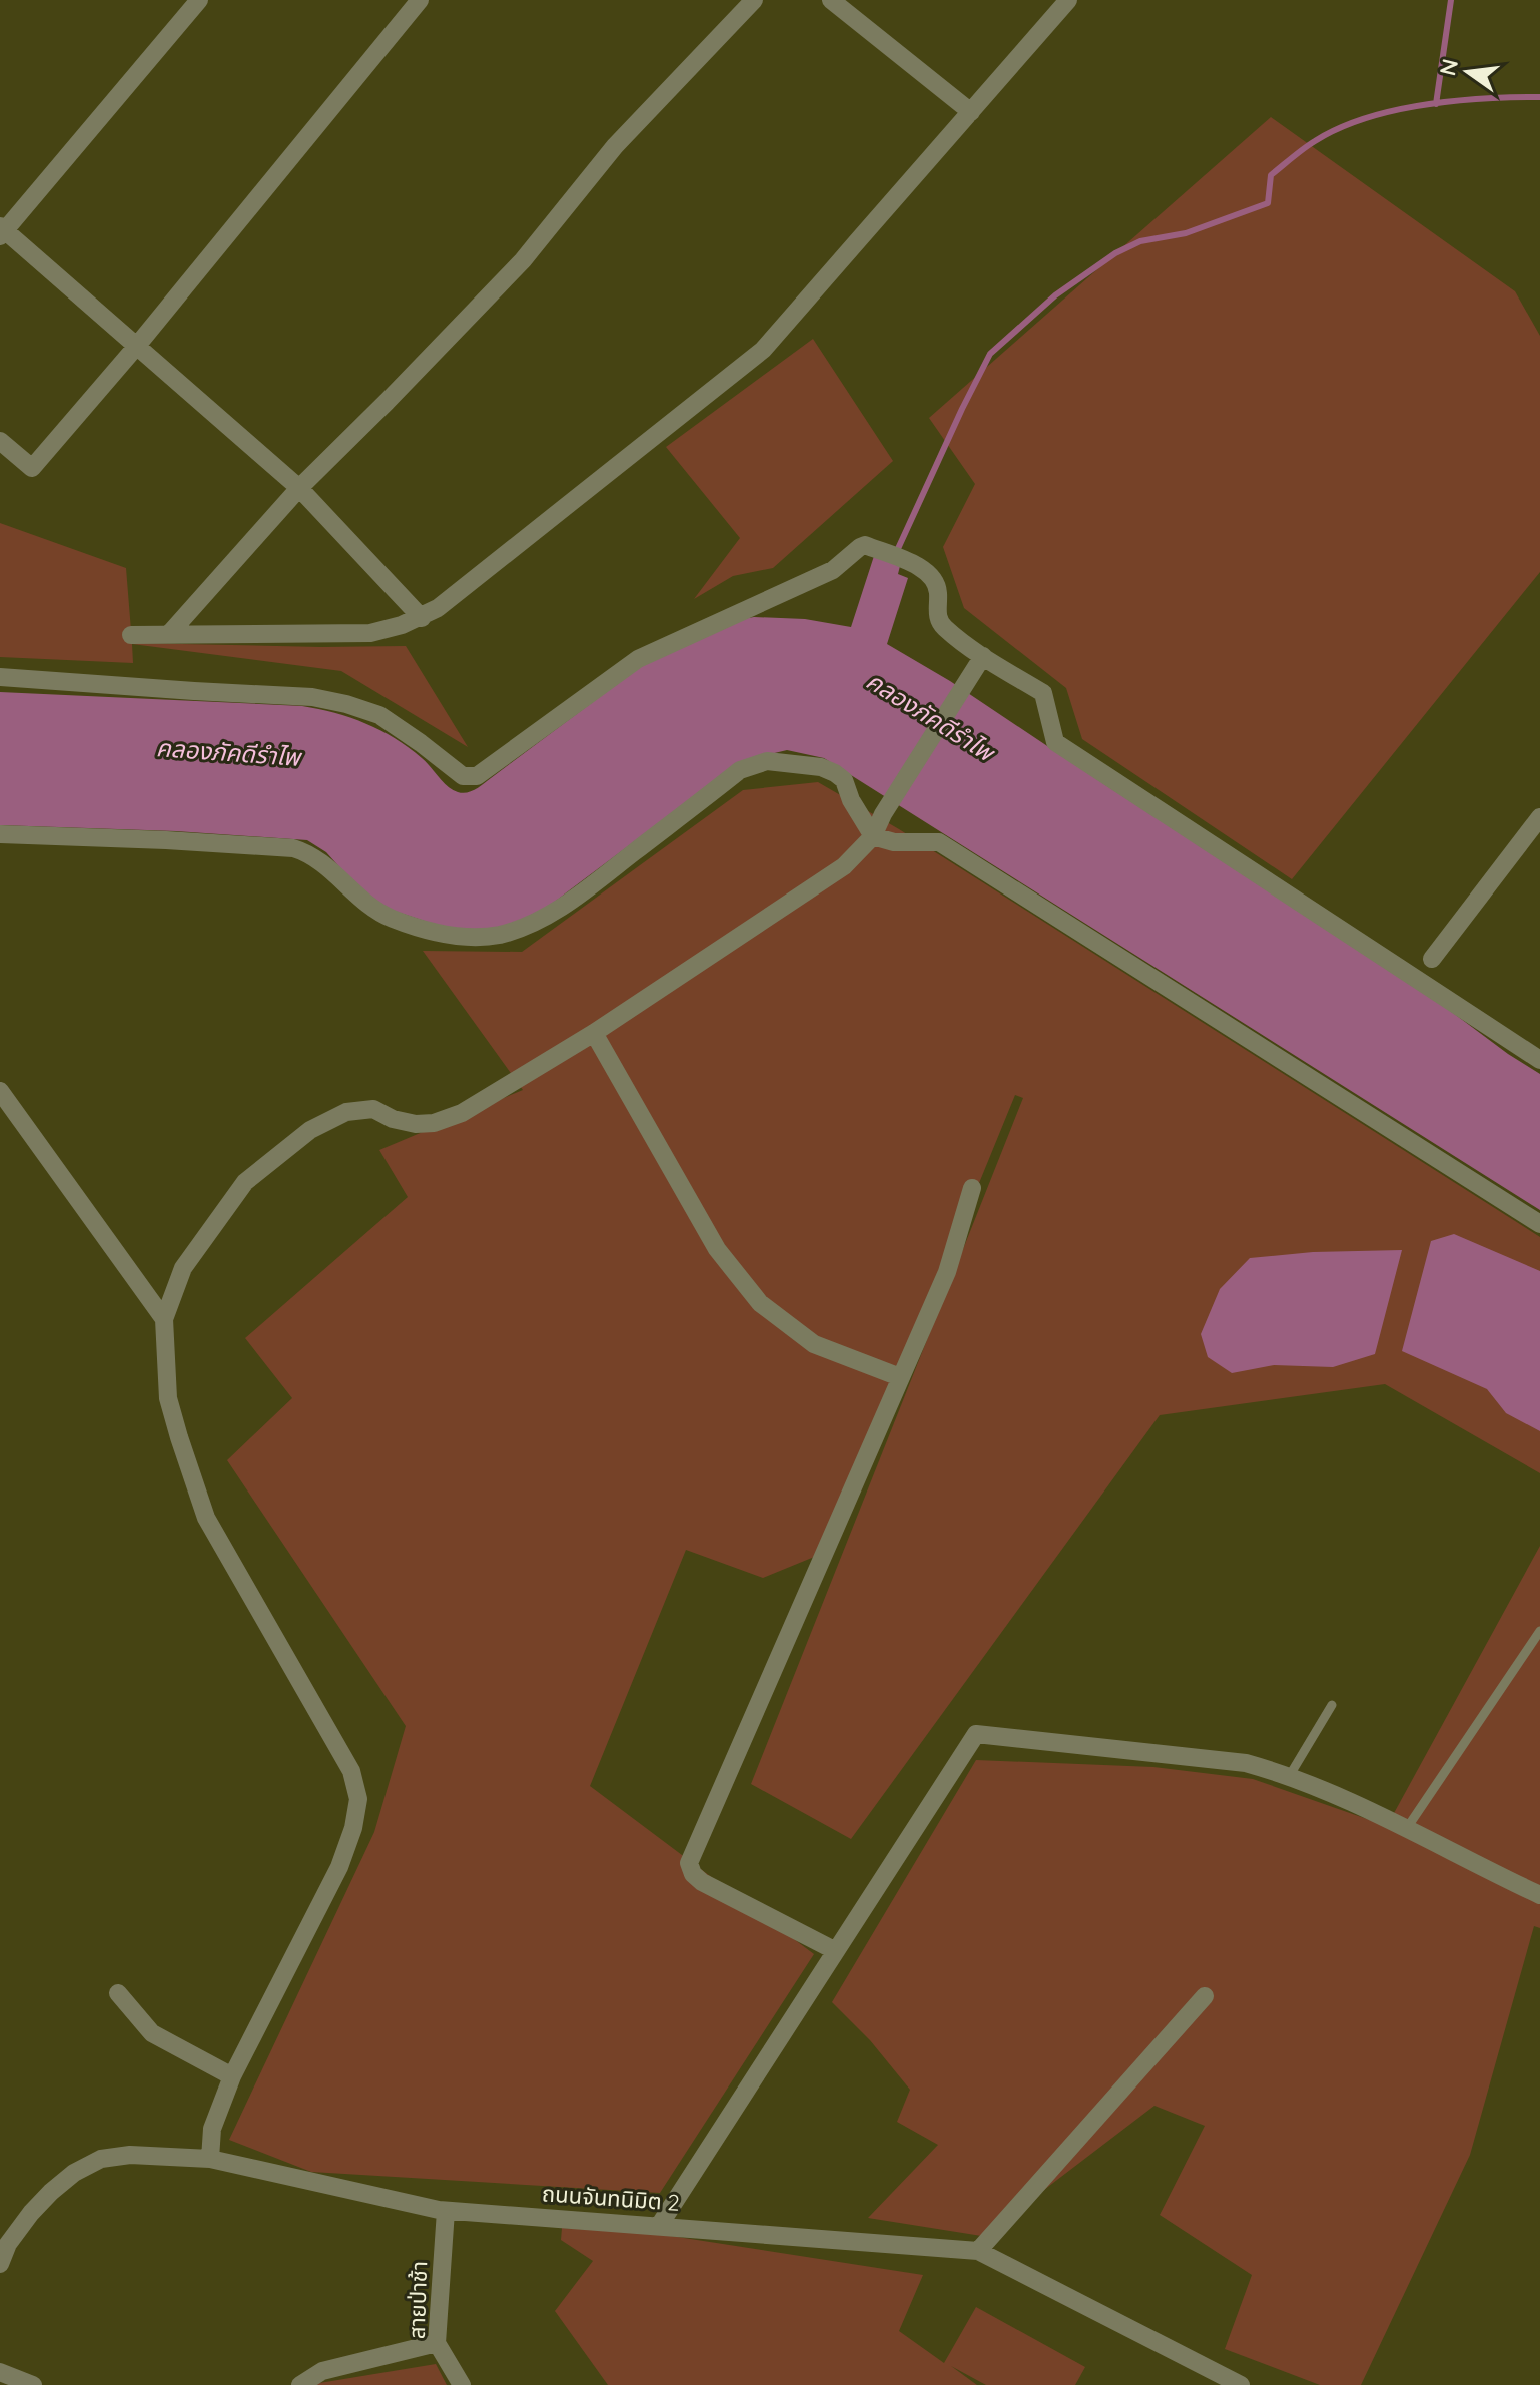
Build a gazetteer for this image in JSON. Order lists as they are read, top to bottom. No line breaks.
{"streets":{"street":["ถนนจันทนิมิต 2","สายป่าช้า"]},"crossings":[["ถนนจันทนิมิต 2","สายป่าช้า"]],"water":["คลองภัคดีรำไพ"],"north":"left"}
